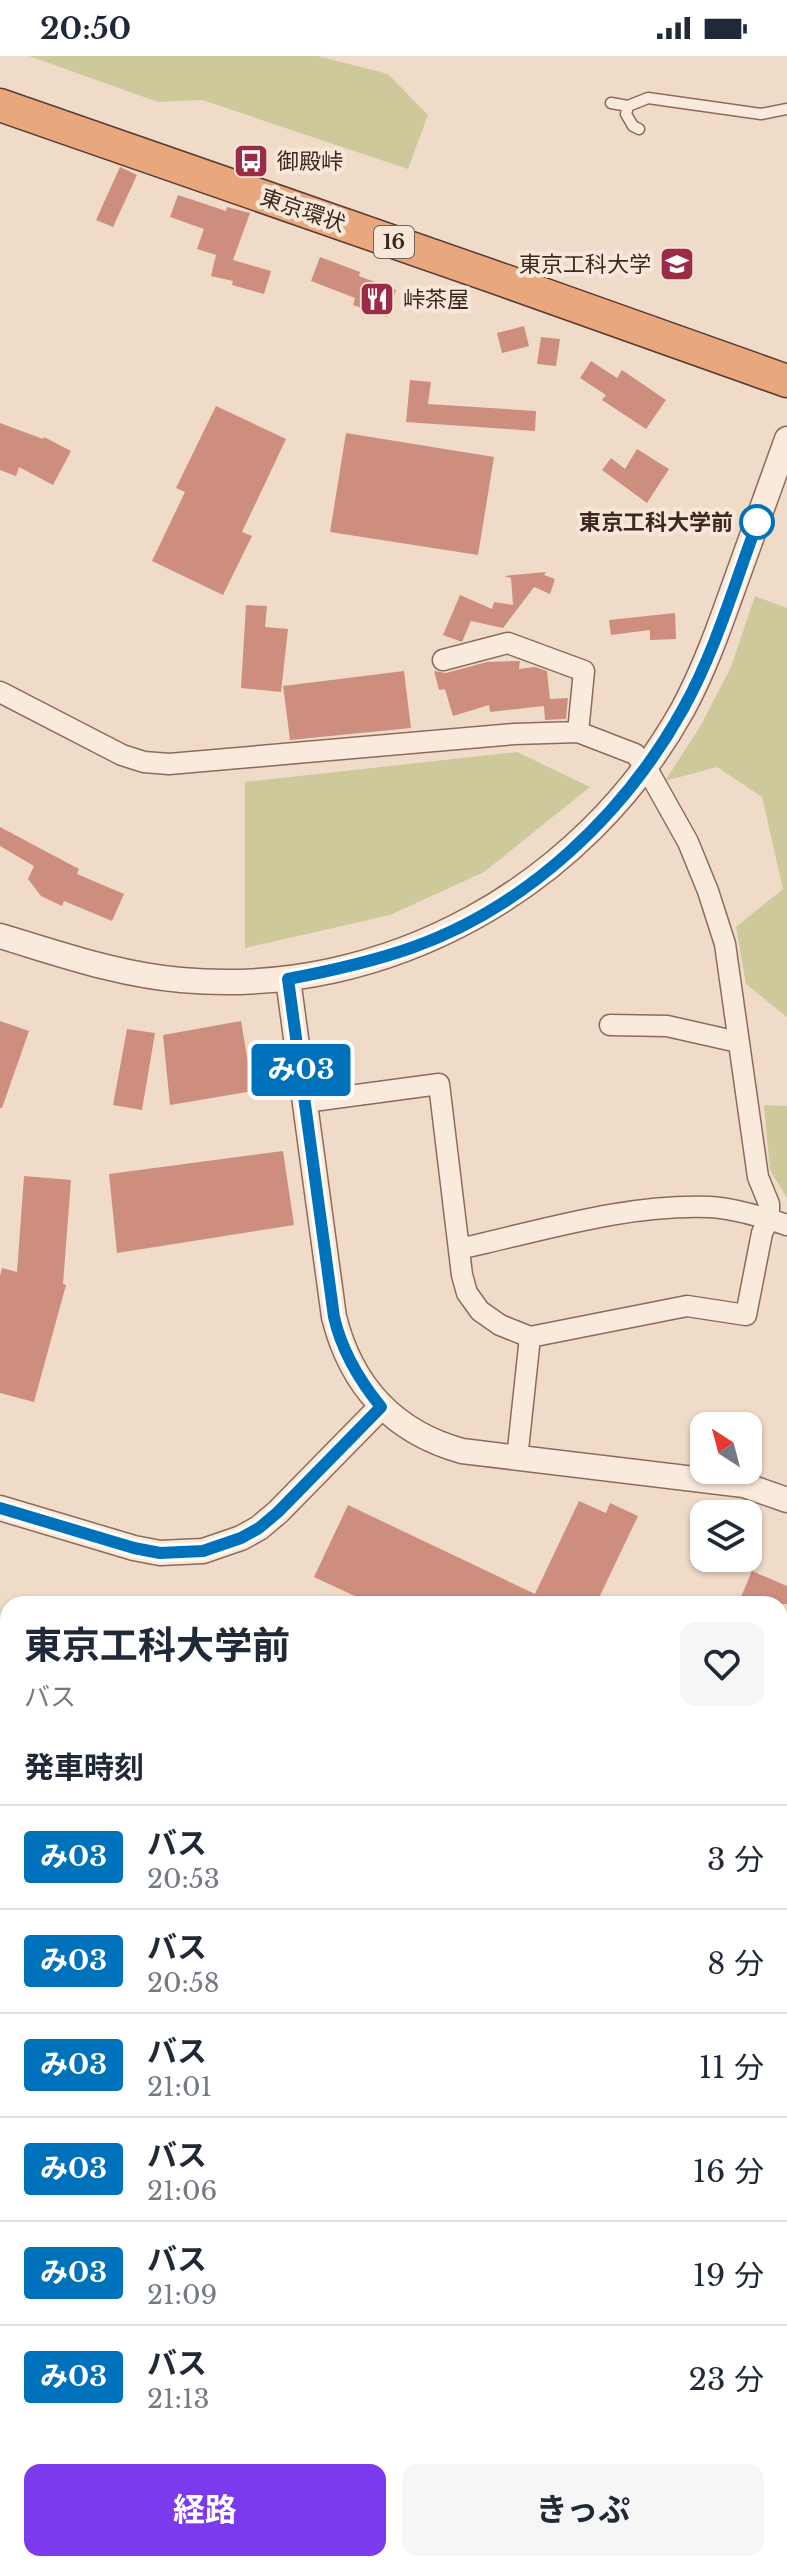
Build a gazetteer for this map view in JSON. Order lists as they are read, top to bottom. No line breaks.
{"streets":{"highway":["東京環状","16"]},"places":{"bus stop":["御殿峠"],"school or university":["東京工科大学"],"restaurant":["峠茶屋"],"other":["東京工科大学前"]},"lines":["bus line み03"],"north":"top left","page":{"status":"20:50","on_map":"み03","heading":[["東京工科大学前","バス"],"発車時刻"],"list":[{"mark":"み03","name":"バス","note":"20:53","value":"3 分"},{"mark":"み03","name":"バス","note":"20:58","value":"8 分"},{"mark":"み03","name":"バス","note":"21:01","value":"11 分"},{"mark":"み03","name":"バス","note":"21:06","value":"16 分"},{"mark":"み03","name":"バス","note":"21:09","value":"19 分"},{"mark":"み03","name":"バス","note":"21:13","value":"23 分"}],"buttons":["経路","きっぷ"]}}
